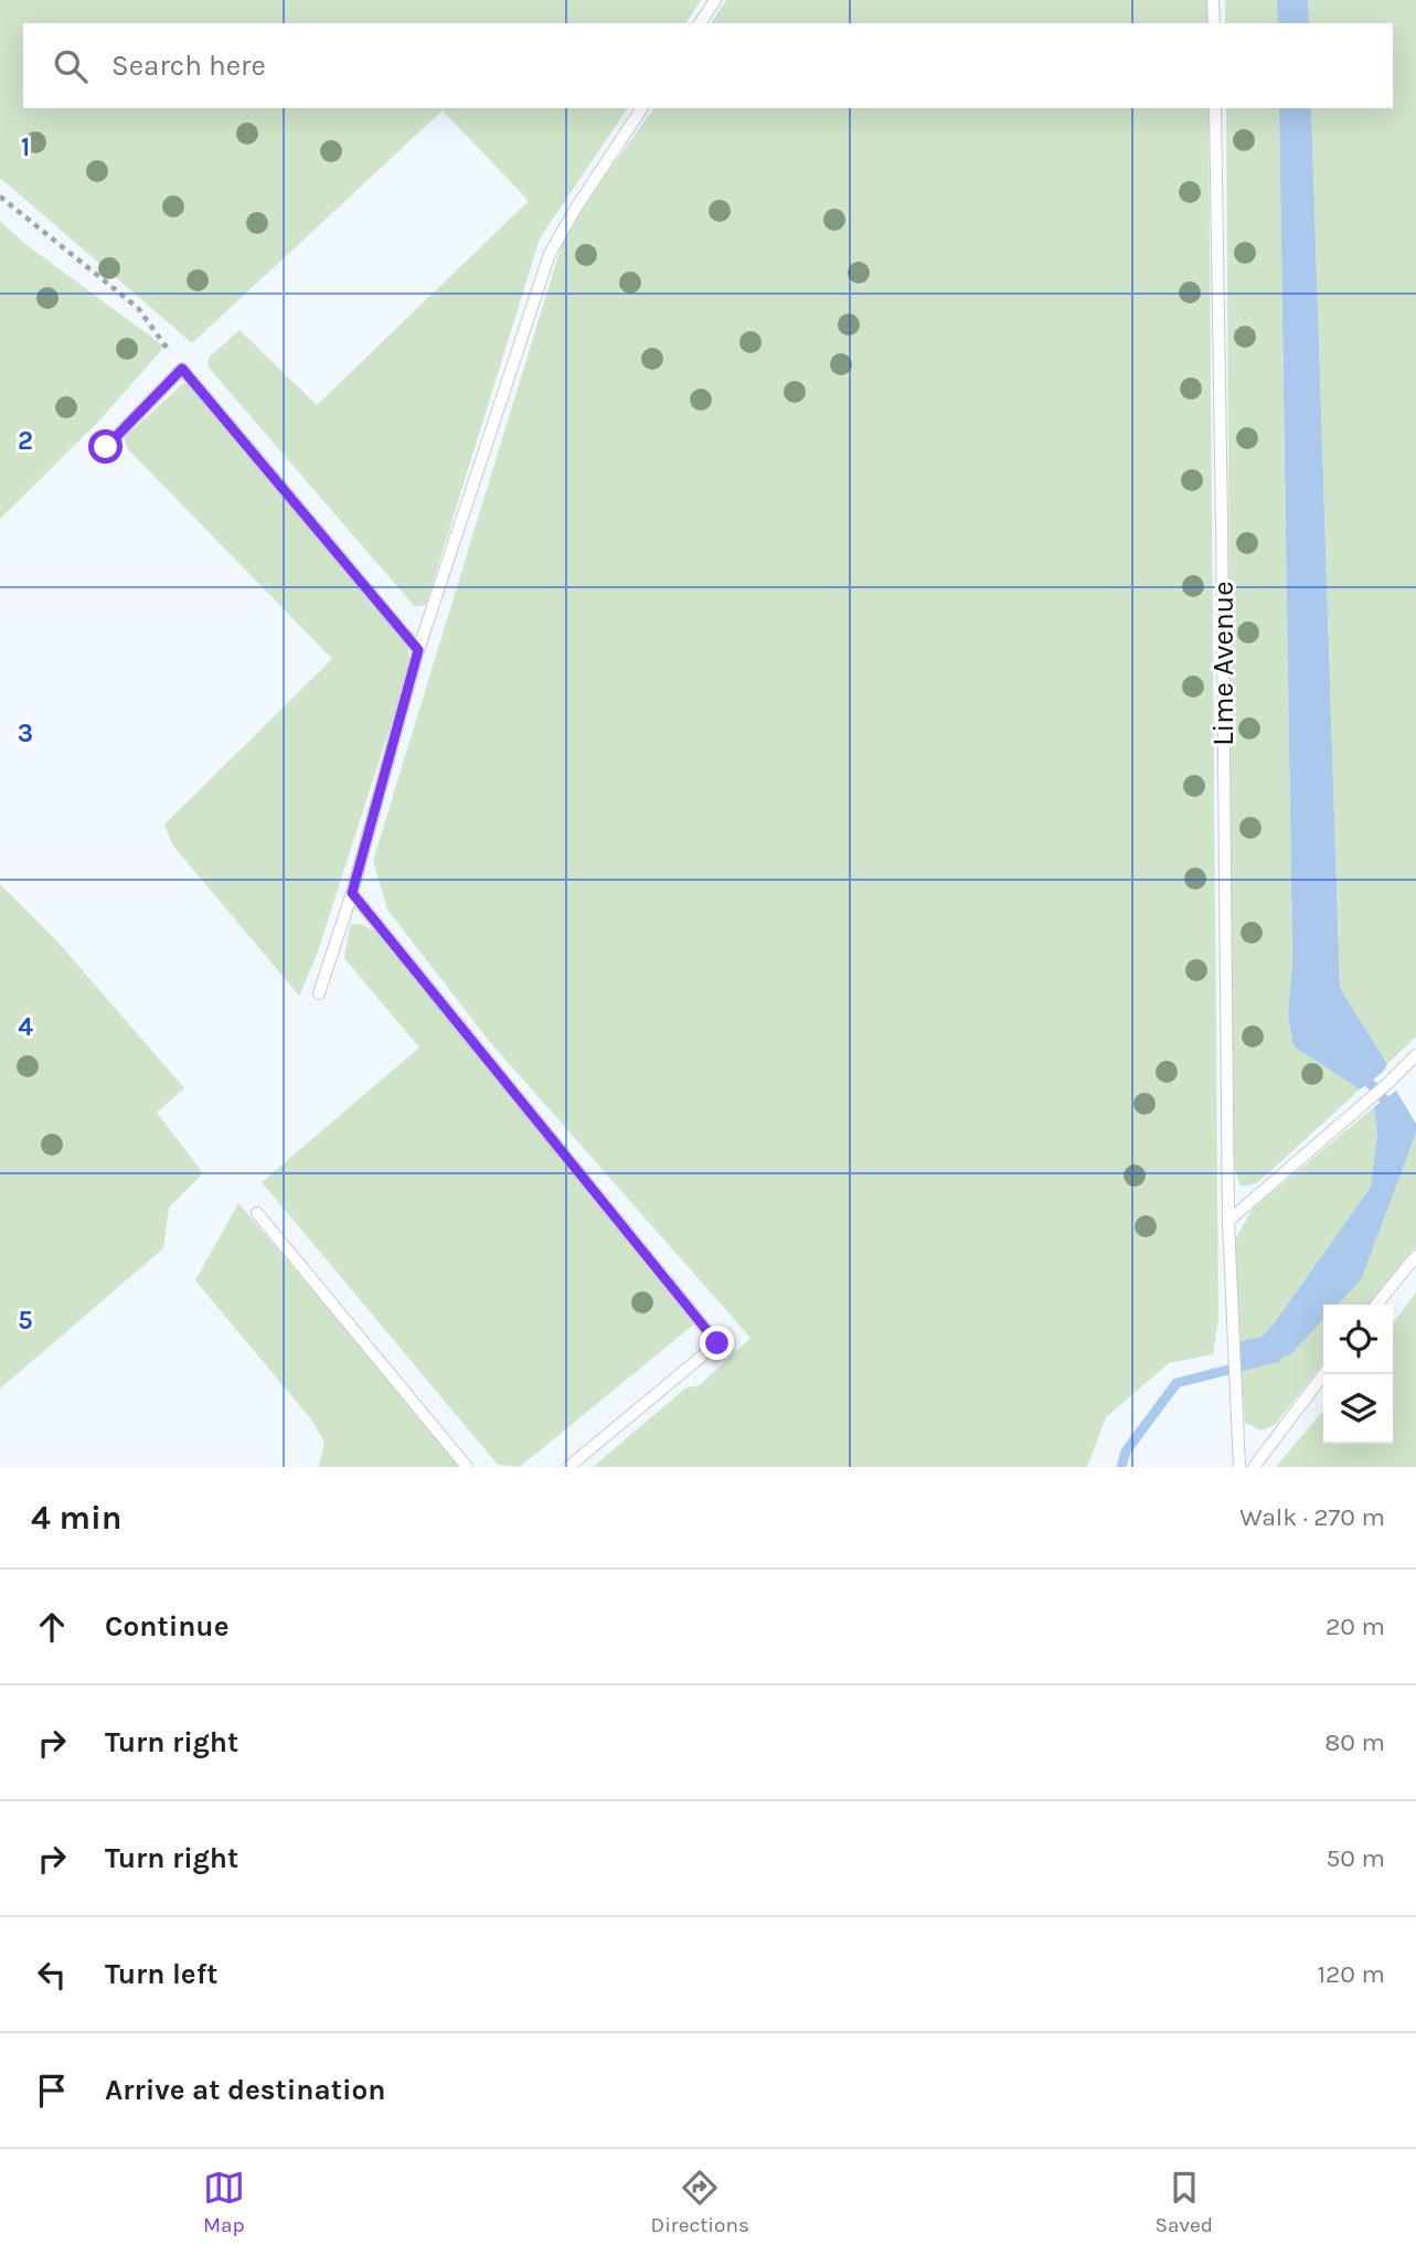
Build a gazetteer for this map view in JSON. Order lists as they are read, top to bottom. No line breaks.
{"streets":{"lane":["Lime Avenue"]},"page":{"search":"Search here","heading":["4 min","Walk · 270 m"],"list":[["Continue","20 m"],["Turn right","80 m"],["Turn right","50 m"],["Turn left","120 m"],"Arrive at destination"],"nav":["Map","Directions","Saved"]},"grid":{"rows":["1","2","3","4","5"]}}
